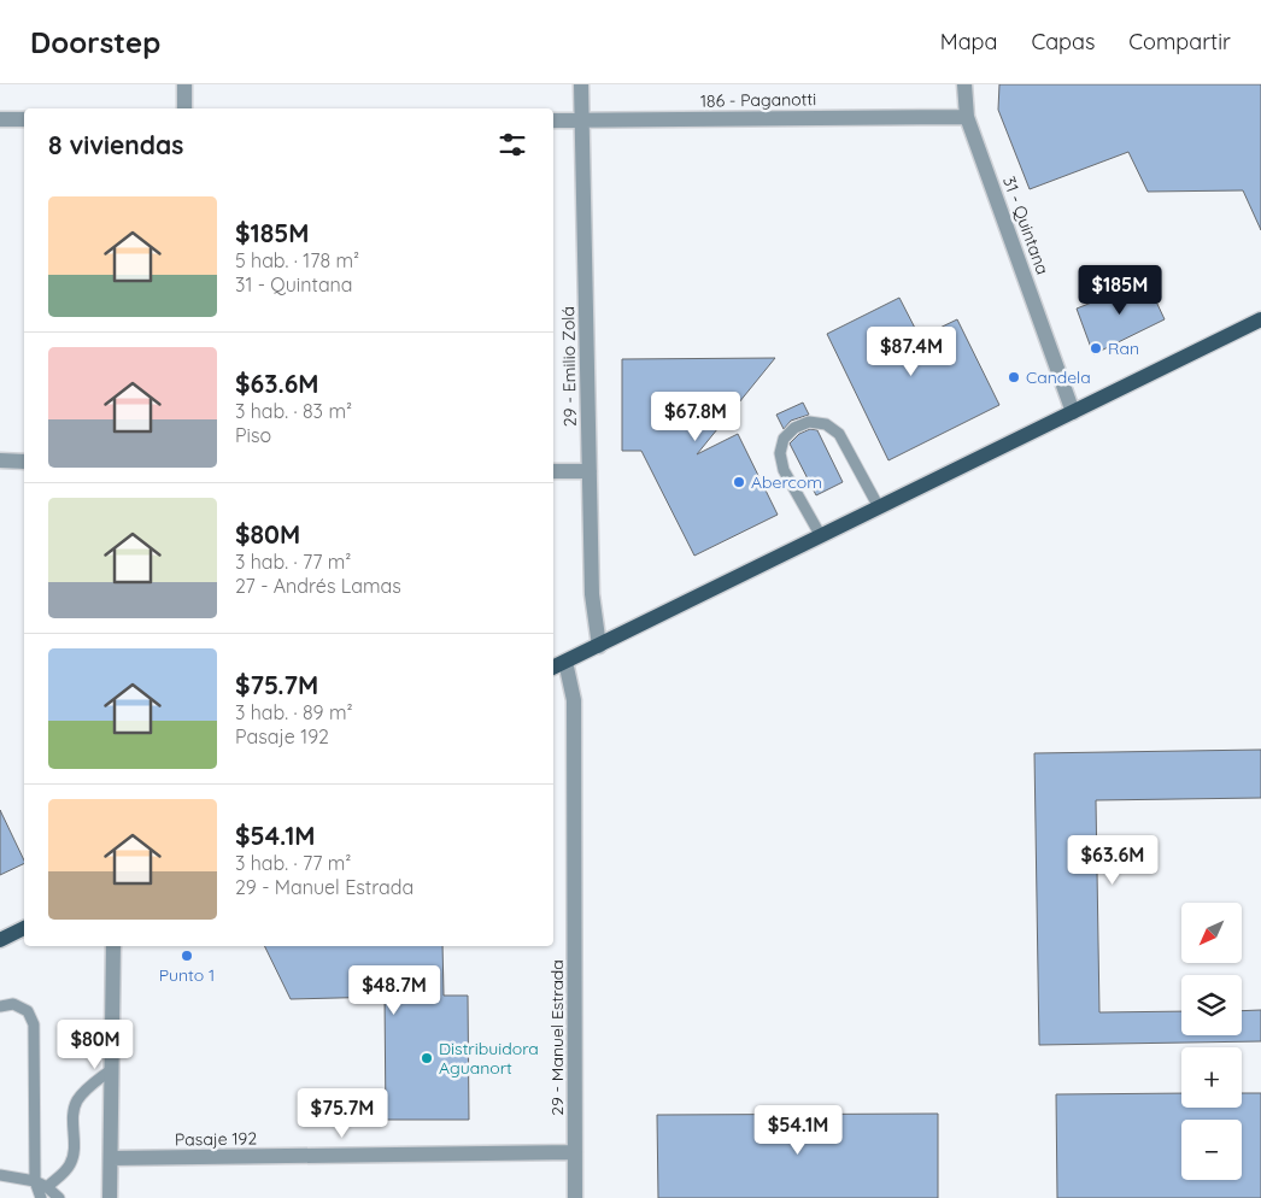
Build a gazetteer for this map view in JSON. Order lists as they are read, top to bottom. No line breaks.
{"streets":{"street":["186 - Paganotti","31 - Quintana","29 - Emilio Zolá","29 - Manuel Estrada","Pasaje 192"]},"crossings":[["186 - Paganotti","31 - Quintana"],["186 - Paganotti","29 - Emilio Zolá"],["29 - Manuel Estrada","Pasaje 192"]],"places":["Ran","Candela","Abercom","Punto 1","Distribuidora Aguanort"],"north":"bottom left","page":{"header":"Doorstep","nav":["Mapa","Capas","Compartir"],"heading":"8 viviendas","list":[{"name":"$185M","note":"5 hab. · 178 m² · 31 - Quintana"},{"name":"$63.6M","note":"3 hab. · 83 m² · Piso"},{"name":"$80M","note":"3 hab. · 77 m² · 27 - Andrés Lamas"},{"name":"$75.7M","note":"3 hab. · 89 m² · Pasaje 192"},{"name":"$54.1M","note":"3 hab. · 77 m² · 29 - Manuel Estrada"}],"price":["$185M","$87.4M","$67.8M","$63.6M","$48.7M","$80M","$75.7M","$54.1M"],"map_buttons":["+","−"]}}
